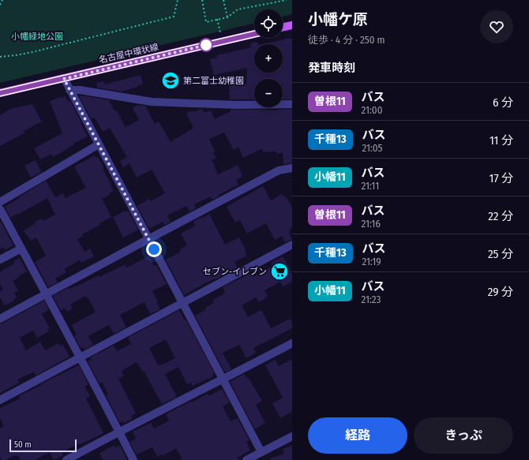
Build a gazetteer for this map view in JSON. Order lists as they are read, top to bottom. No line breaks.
{"streets":{"main road":["名古屋中環状線"]},"parks":["小幡緑地公園"],"places":{"school or university":["第二富士幼稚園"],"supermarket":["セブン-イレブン"]},"lines":["bus line 曽根11"],"scale_bar":"50 m","page":{"heading":[["小幡ケ原","徒歩 · 4 分 · 250 m"],"発車時刻"],"map_buttons":["+","−"],"list":[{"mark":"曽根11","name":"バス","note":"21:00","value":"6 分"},{"mark":"千種13","name":"バス","note":"21:05","value":"11 分"},{"mark":"小幡11","name":"バス","note":"21:11","value":"17 分"},{"mark":"曽根11","name":"バス","note":"21:16","value":"22 分"},{"mark":"千種13","name":"バス","note":"21:19","value":"25 分"},{"mark":"小幡11","name":"バス","note":"21:23","value":"29 分"}],"buttons":["経路","きっぷ"],"scale":"50 m"}}
